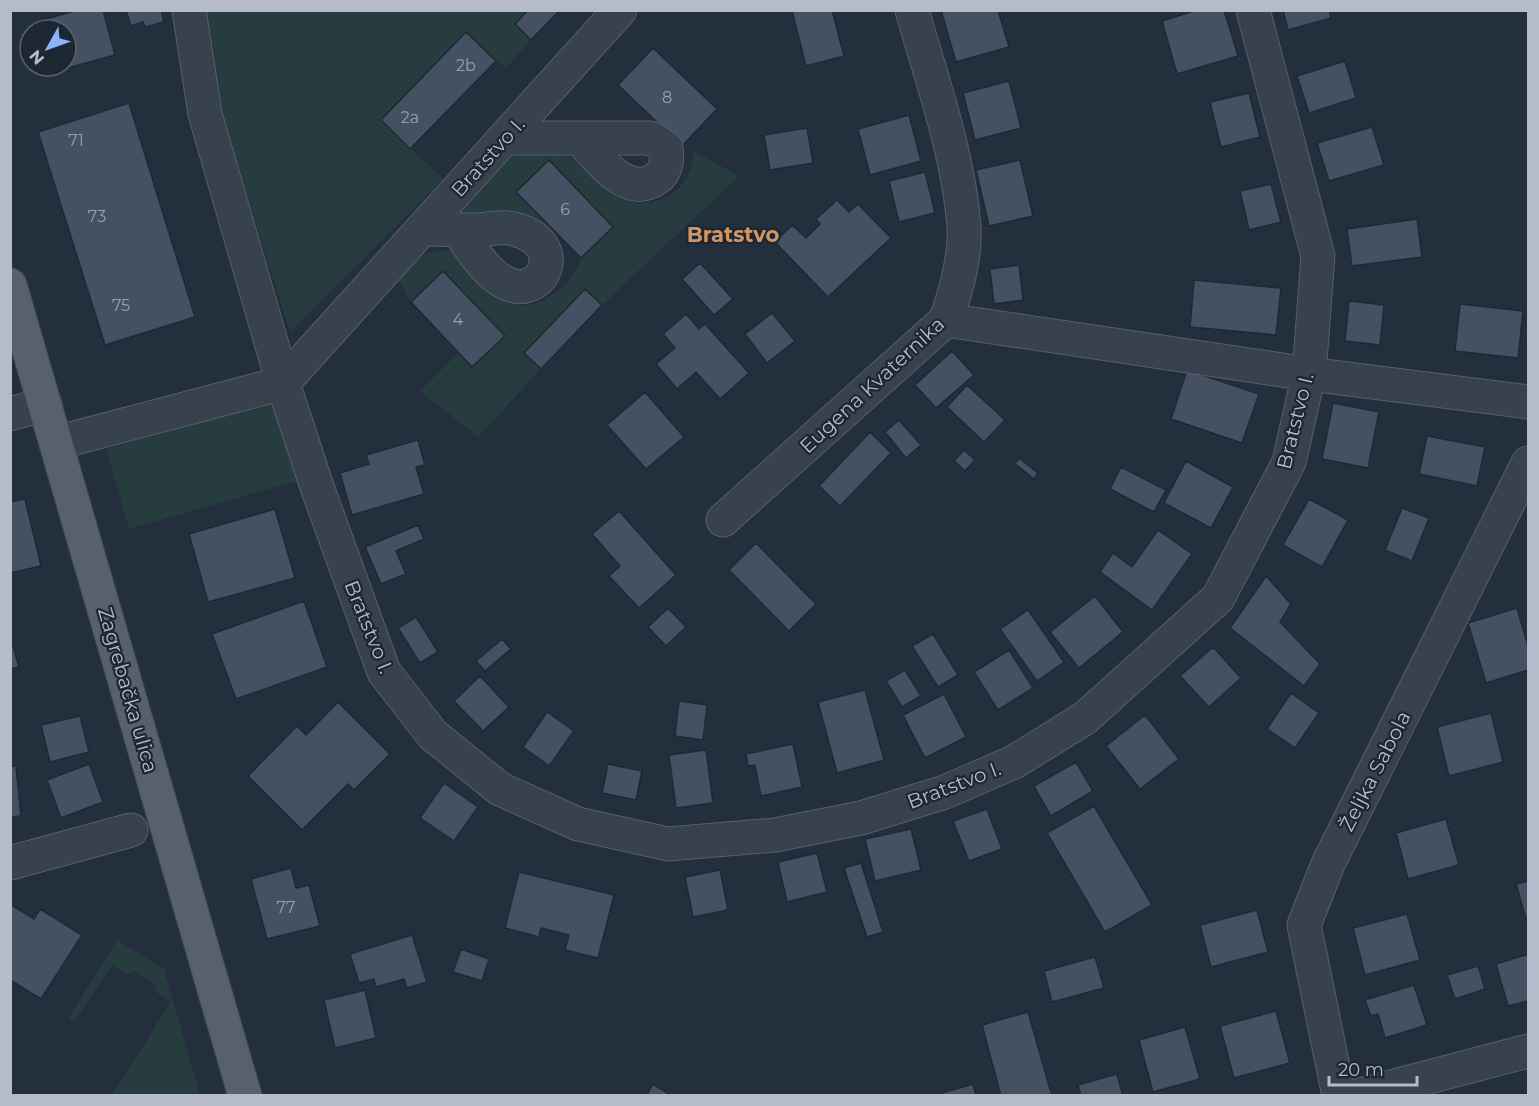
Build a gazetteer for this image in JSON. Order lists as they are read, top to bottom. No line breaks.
{"streets":{"main road":["Zagrebačka ulica"],"street":["Bratstvo I.","Eugena Kvaternika","Željka Sabola"]},"districts":["Bratstvo"],"house_numbers":["2b","8","2a","71","6","73","75","4","77"],"scale_bar":"20 m","north":"bottom left"}
